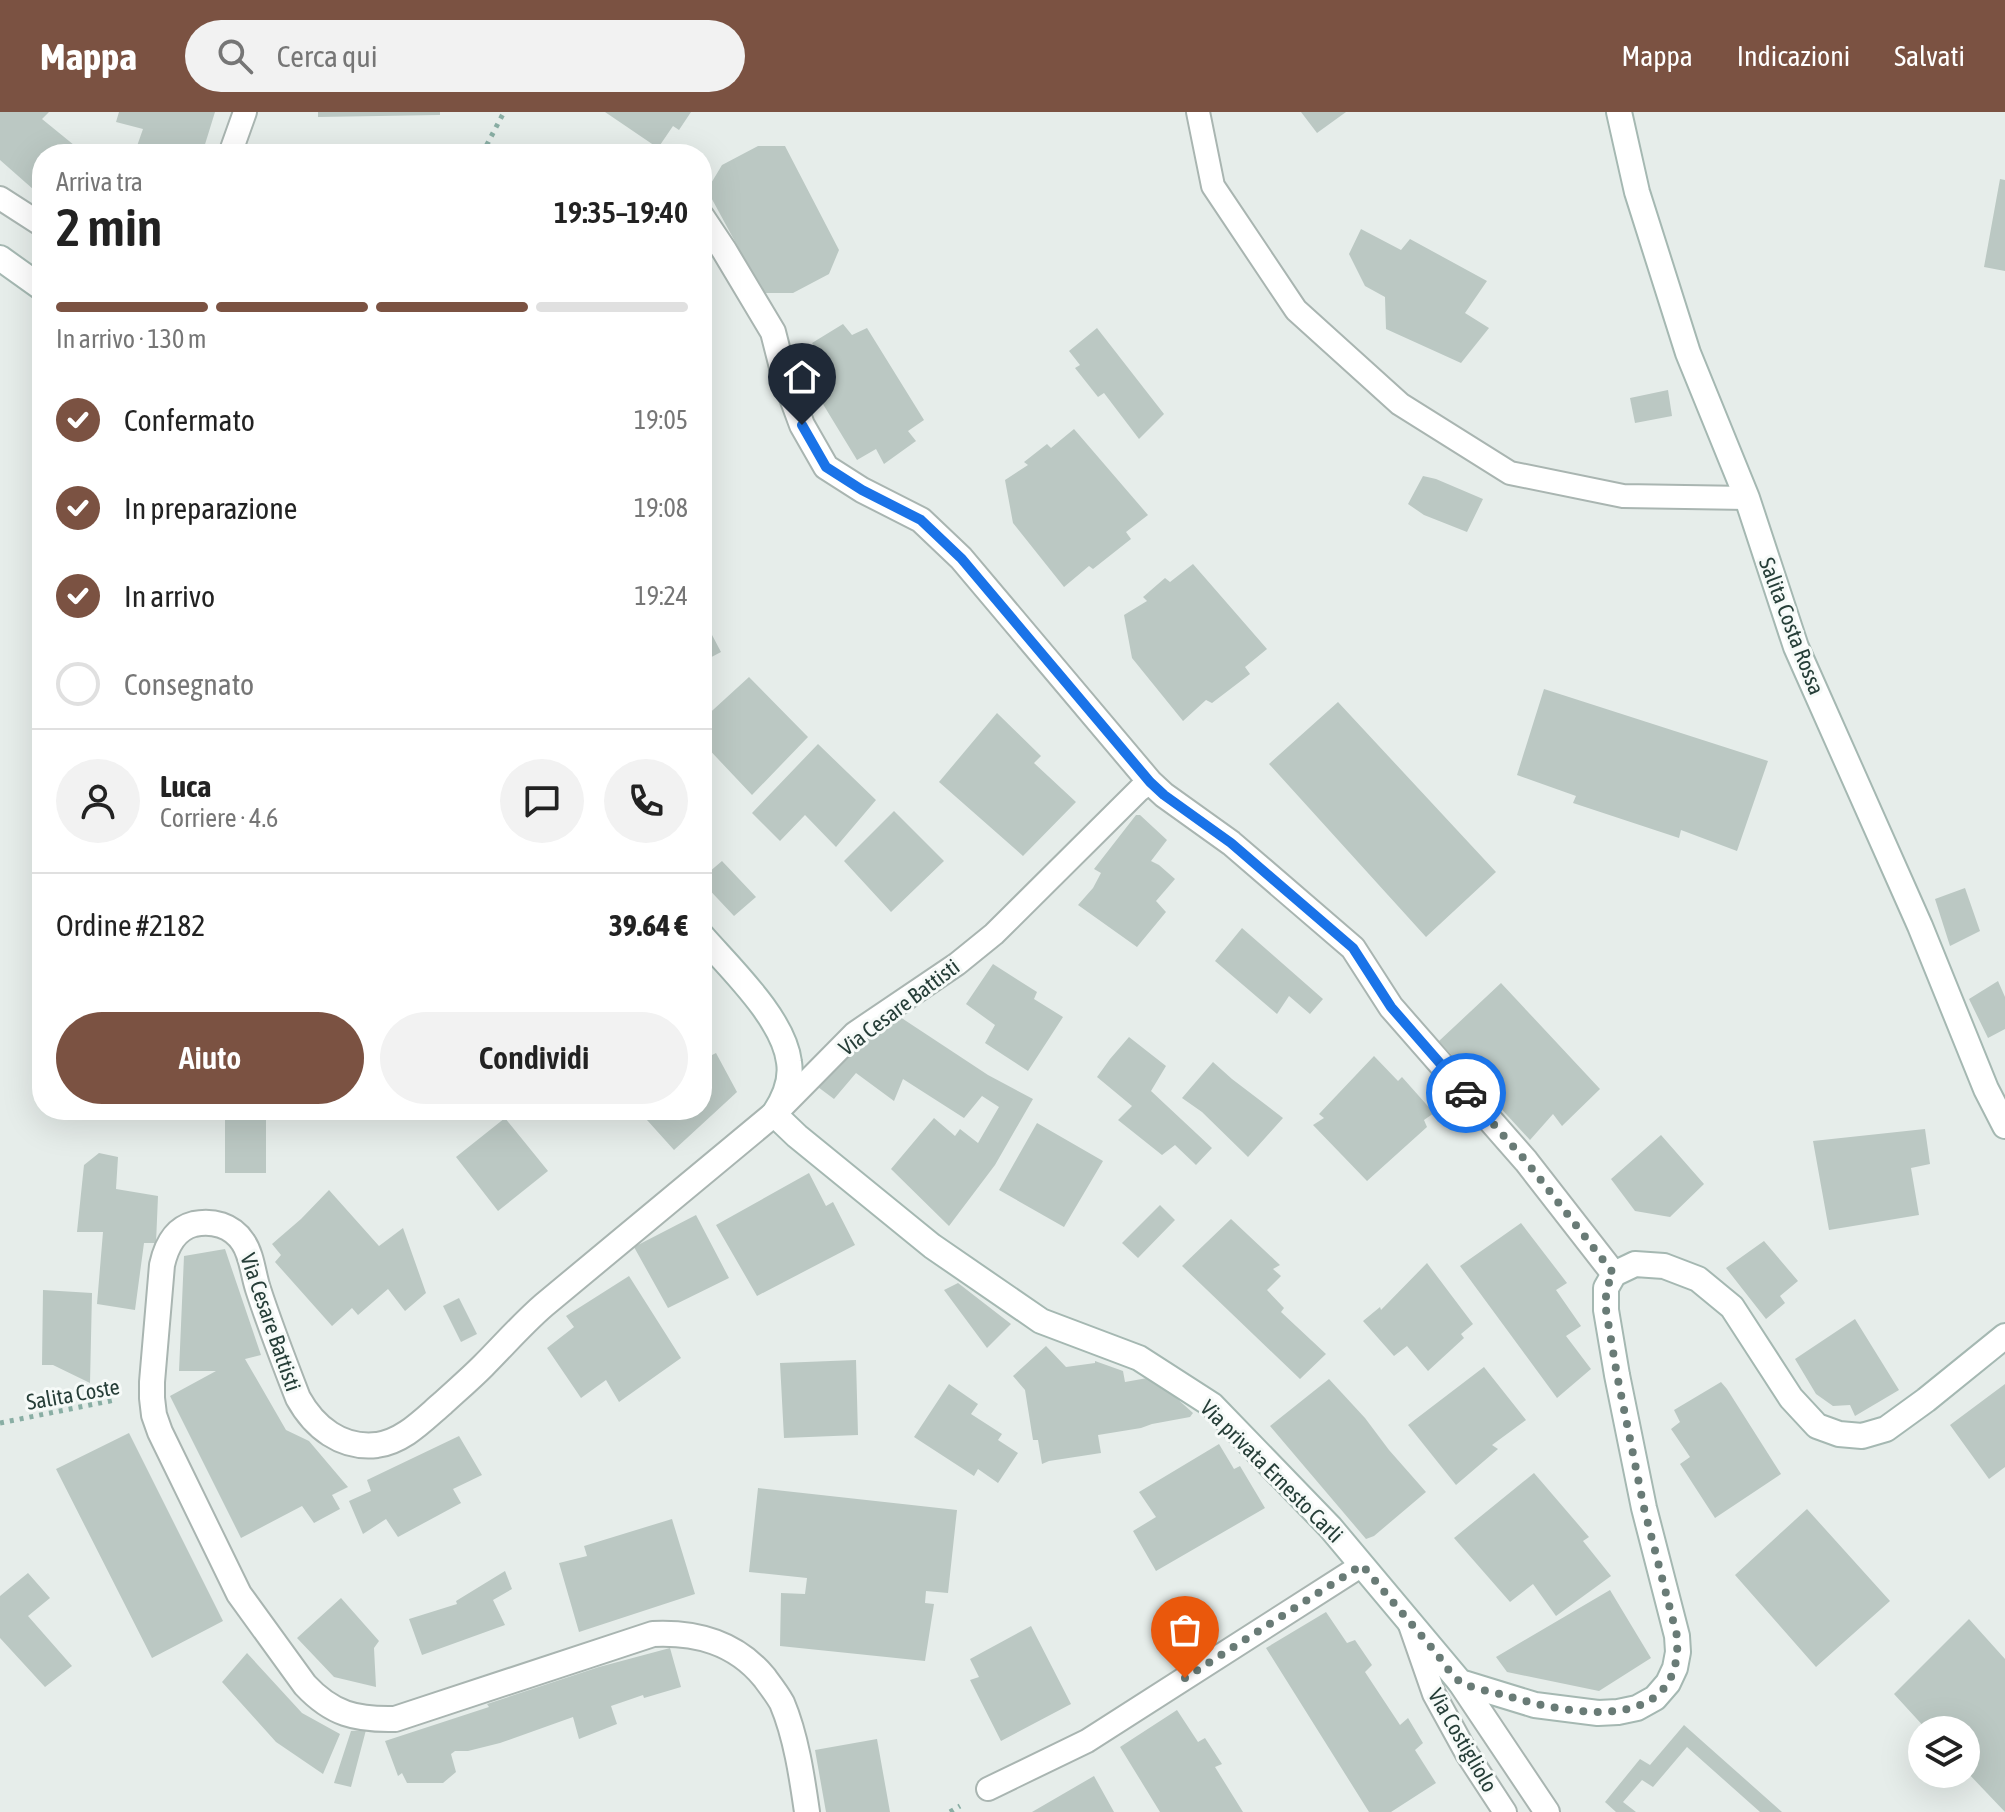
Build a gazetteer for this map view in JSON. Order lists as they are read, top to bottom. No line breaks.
{"streets":{"street":["Salita Costa Rossa","Via Cesare Battisti","Via privata Ernesto Carli"],"lane":["Via Costigliolo"],"path":["Salita Coste"]},"crossings":[["Via Cesare Battisti","Salita Coste"],["Via Cesare Battisti","Via privata Ernesto Carli"],["Via privata Ernesto Carli","Via Costigliolo"]],"page":{"header":"Mappa","search":"Cerca qui","nav":["Mappa","Indicazioni","Salvati"],"heading":["2 min","Arriva tra","19:35–19:40"],"panel":["Luca","Corriere · 4.6","Ordine #2182","39.64 €"],"bar":"In arrivo · 130 m","list":[["Confermato","19:05"],["In preparazione","19:08"],["In arrivo","19:24"],"Consegnato"],"buttons":["Aiuto","Condividi"]}}
